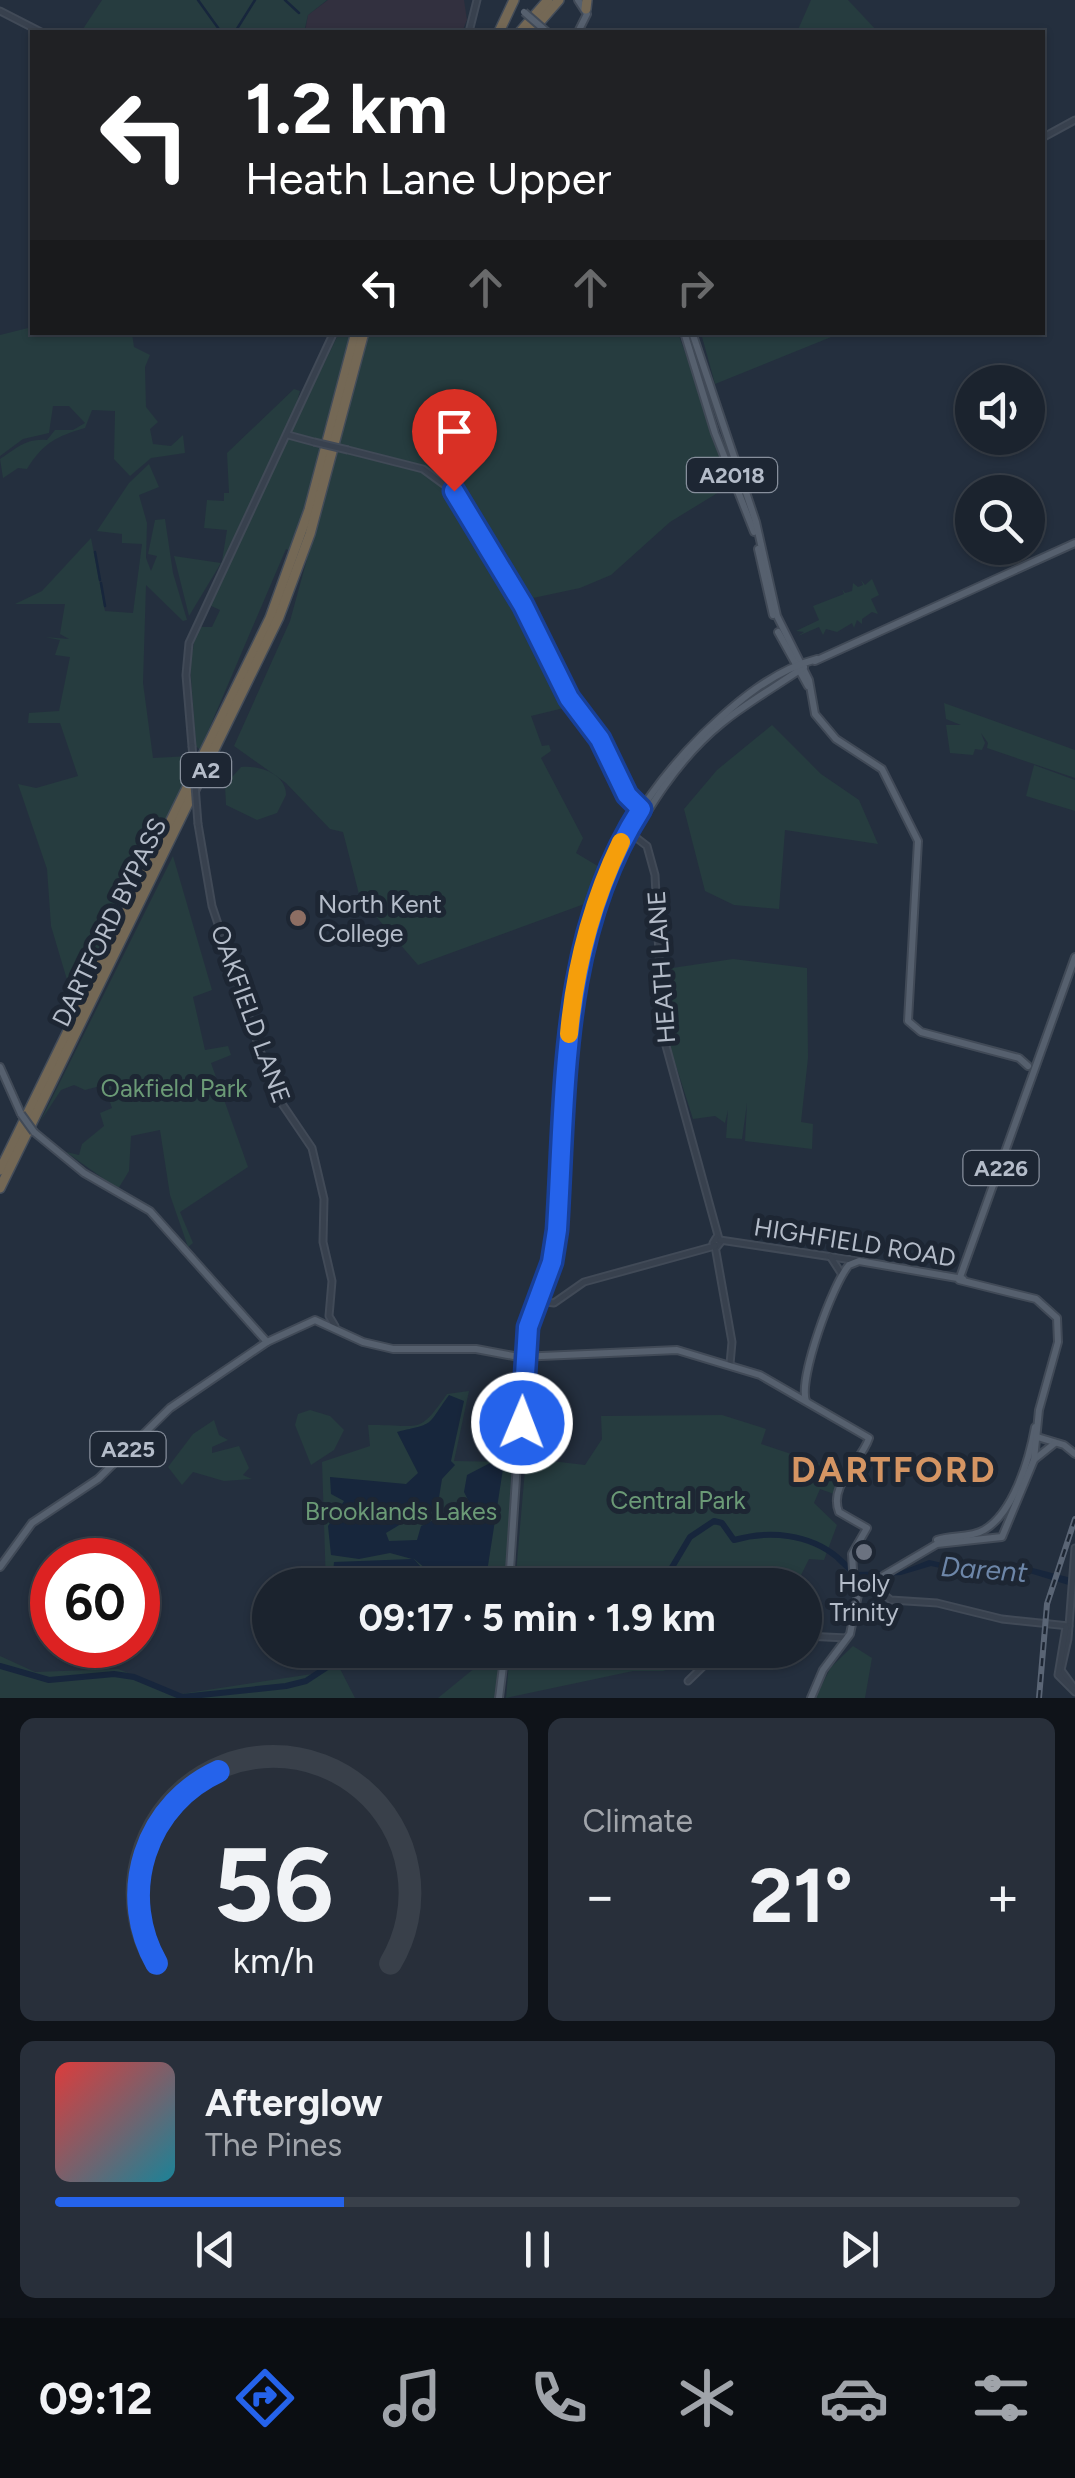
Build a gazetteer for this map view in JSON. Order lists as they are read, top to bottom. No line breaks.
{"streets":{"highway":["A2","DARTFORD BYPASS"],"main road":["A2018","A226","HIGHFIELD ROAD","A225"],"street":["HEATH LANE","OAKFIELD LANE"]},"crossings":[["A2018","A226"],["HEATH LANE","HIGHFIELD ROAD"],["A226","HIGHFIELD ROAD"]],"districts":["DARTFORD"],"water":["Darent"],"parks":["Oakfield Park","Central Park","Brooklands Lakes"],"places":["North Kent College","Holy Trinity"],"page":{"turn":["1.2 km","Heath Lane Upper"],"limit":"60","trip":"09:17 · 5 min · 1.9 km","tile":"Climate","heat":["−","21°","+"],"song":["Afterglow","The Pines"],"tabs":"09:12","gauge":["56","km/h"]}}
